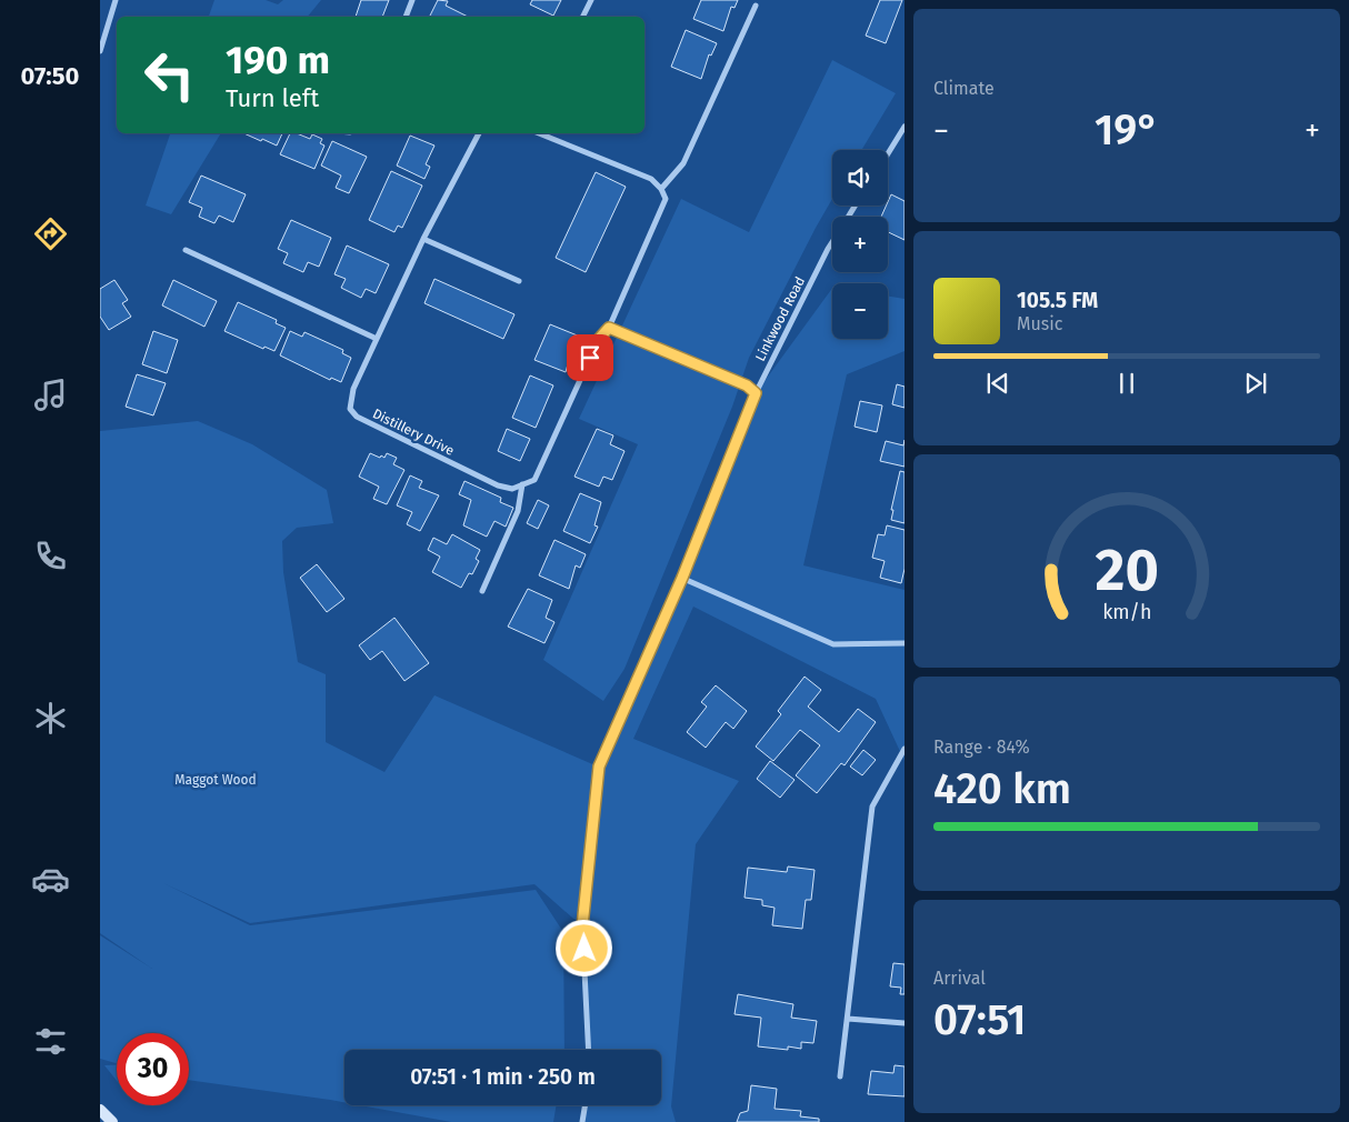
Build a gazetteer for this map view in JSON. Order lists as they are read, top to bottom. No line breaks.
{"streets":{"street":["Linkwood Road","Distillery Drive"]},"parks":["Maggot Wood"],"page":{"tabs":"07:50","tile":["Climate",["Range · 84%","420 km"],["Arrival","07:51"]],"turn":["190 m","Turn left"],"heat":["−","19°","+"],"map_buttons":["+","−"],"song":["105.5 FM","Music"],"limit":"30","trip":"07:51 · 1 min · 250 m","gauge":["20","km/h"]}}
